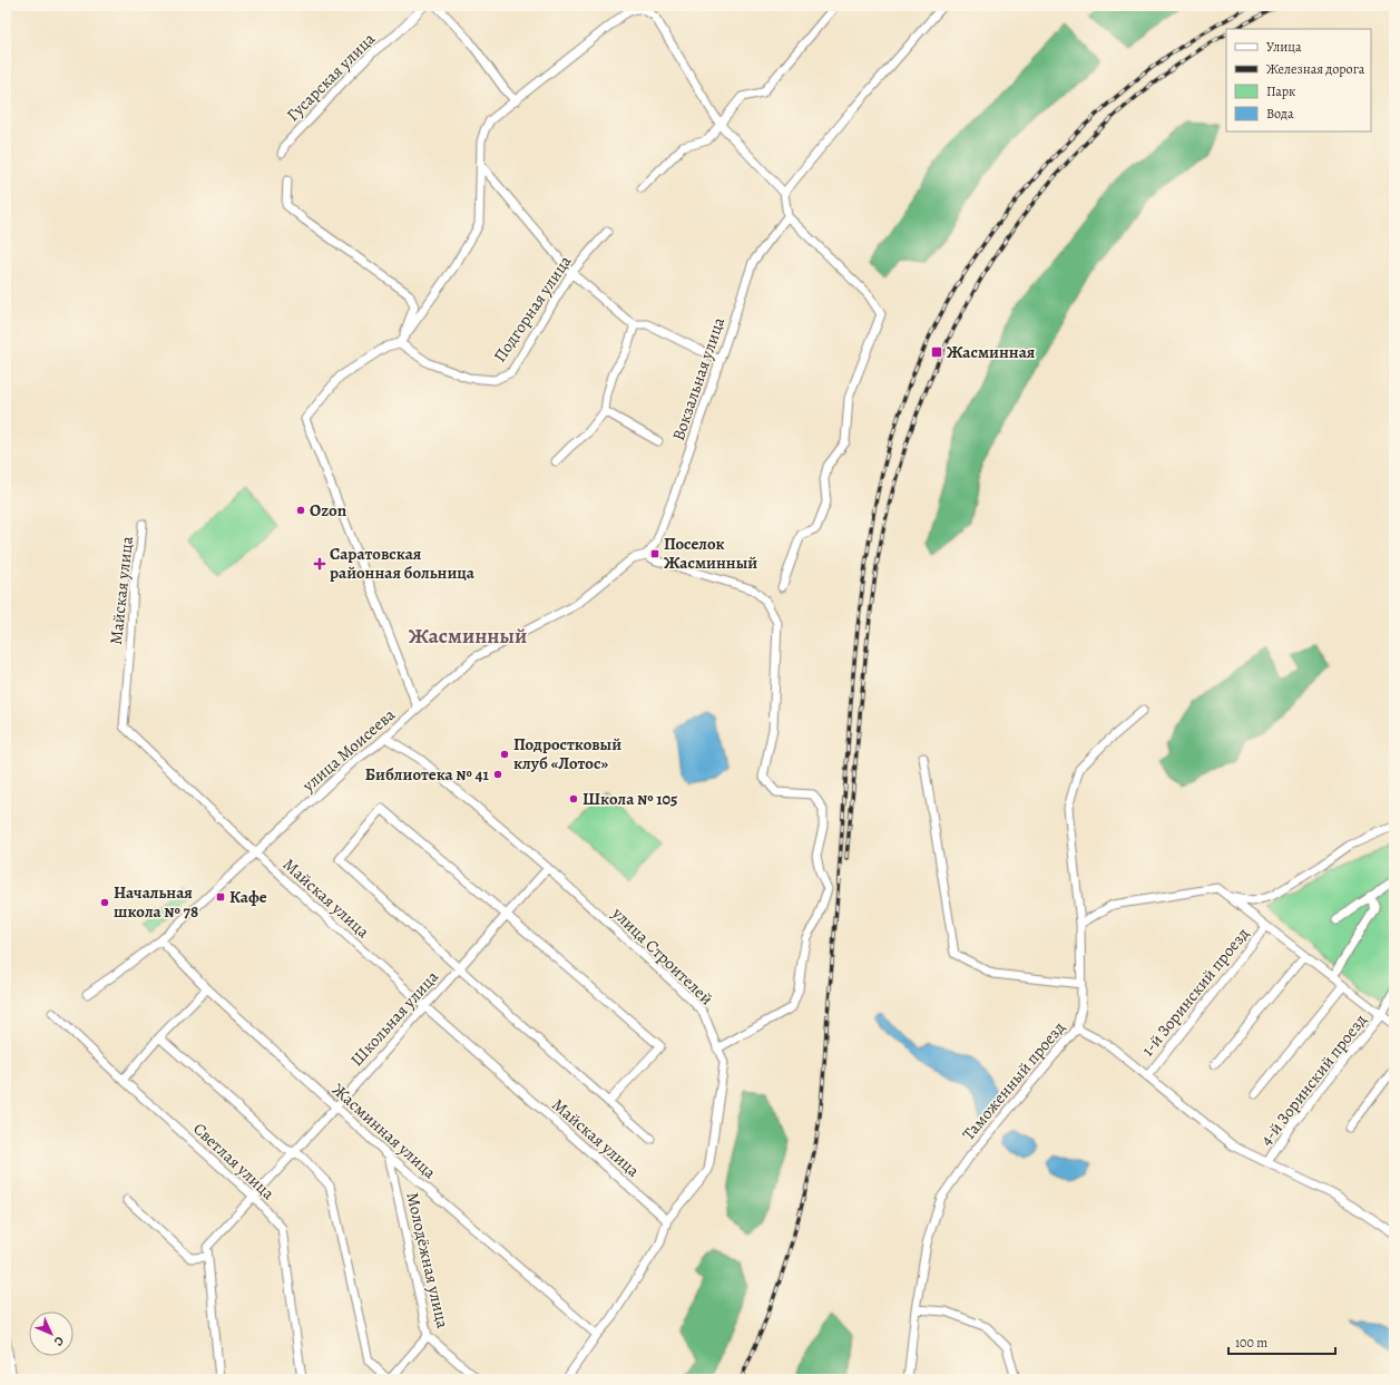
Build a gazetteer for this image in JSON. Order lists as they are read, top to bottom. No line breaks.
{"streets":{"street":["Гусарская улица","Подгорная улица","Вокзальная улица","Майская улица","улица Моисеева","улица Строителей","1-й Зоринский проезд","Школьная улица","4-й Зоринский проезд","Таможенный проезд","Жасминная улица","Светлая улица","Молодёжная улица"]},"crossings":[["Вокзальная улица","улица Моисеева"],["Майская улица","улица Моисеева"],["Майская улица","улица Строителей"],["Майская улица","Школьная улица"],["улица Моисеева","улица Строителей"],["улица Моисеева","Жасминная улица"],["улица Строителей","Школьная улица"],["улица Строителей","Жасминная улица"],["Школьная улица","Жасминная улица"],["Школьная улица","Светлая улица"],["Жасминная улица","Молодёжная улица"]],"districts":["Жасминный"],"places":{"transit":["Жасминная","Поселок Жасминный","Кафе"],"other":["Ozon","Подростковый клуб «Лотос»","Библиотека № 41","Школа № 105","Начальная школа № 78"],"health":["Саратовская районная больница"]},"legend":["Улица","Железная дорога","Парк","Вода"],"scale_bar":"100 m","north":"bottom right"}
